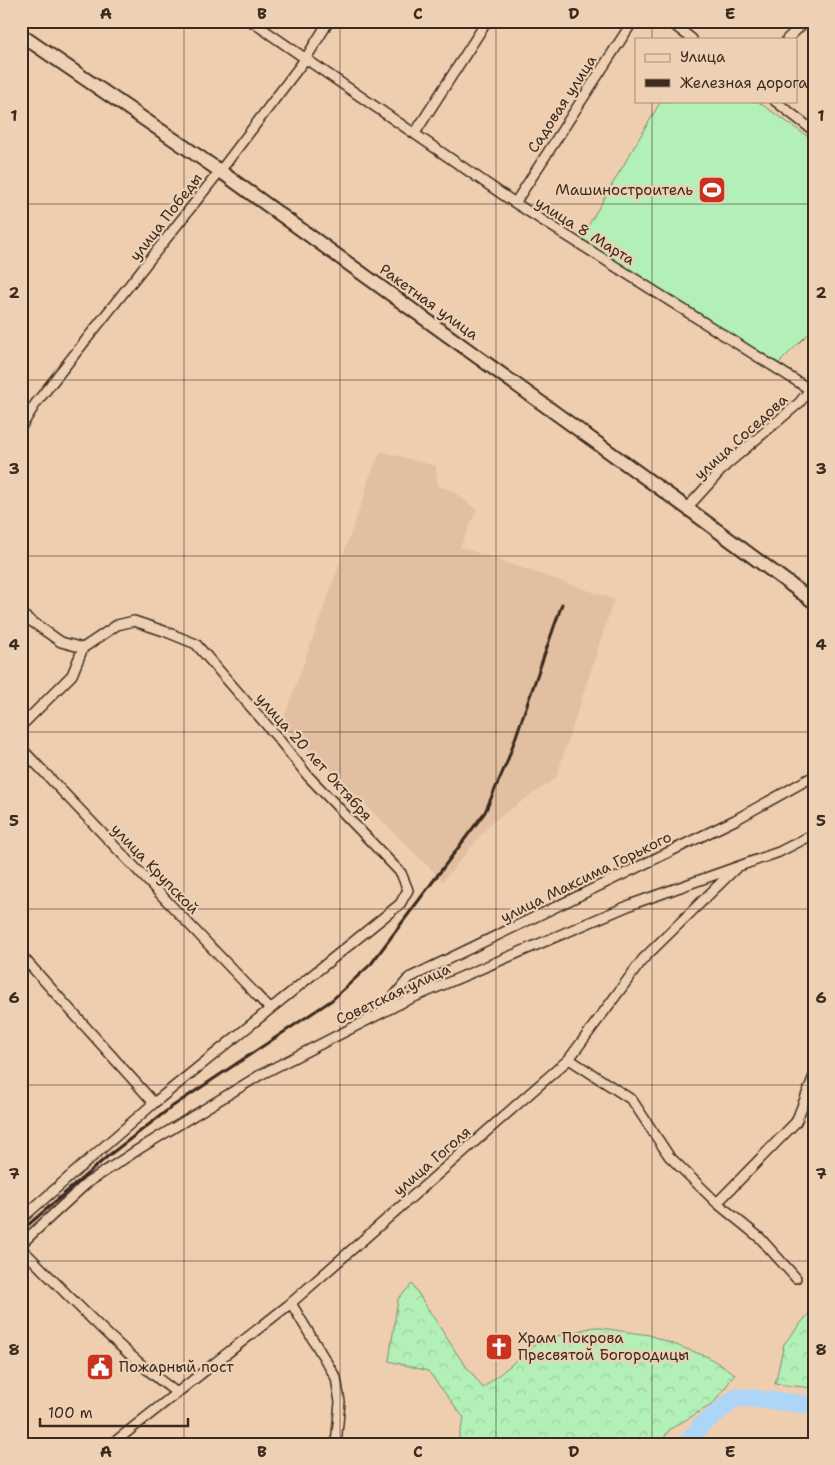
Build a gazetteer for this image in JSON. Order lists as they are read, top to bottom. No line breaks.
{"streets":{"main road":["Ракетная улица"],"street":["Садовая улица","улица Победы","улица 8 Марта","улица Соседова","улица 20 лет Октября","улица Крупской","улица Максима Горького","Советская улица","улица Гоголя"]},"crossings":[["Садовая улица","улица 8 Марта"],["улица Победы","улица 8 Марта"],["улица Победы","Ракетная улица"],["улица 8 Марта","улица Соседова"],["Ракетная улица","улица Соседова"],["улица 20 лет Октября","улица Крупской"],["улица Максима Горького","Советская улица"],["Советская улица","улица Гоголя"]],"places":{"sports":["Машиностроитель"],"church":["Храм Покрова Пресвятой Богородицы"],"public building":["Пожарный пост"]},"legend":["Улица","Железная дорога"],"scale_bar":"100 m","grid":{"columns":["A","B","C","D","E"],"rows":["1","2","3","4","5","6","7","8"]}}
